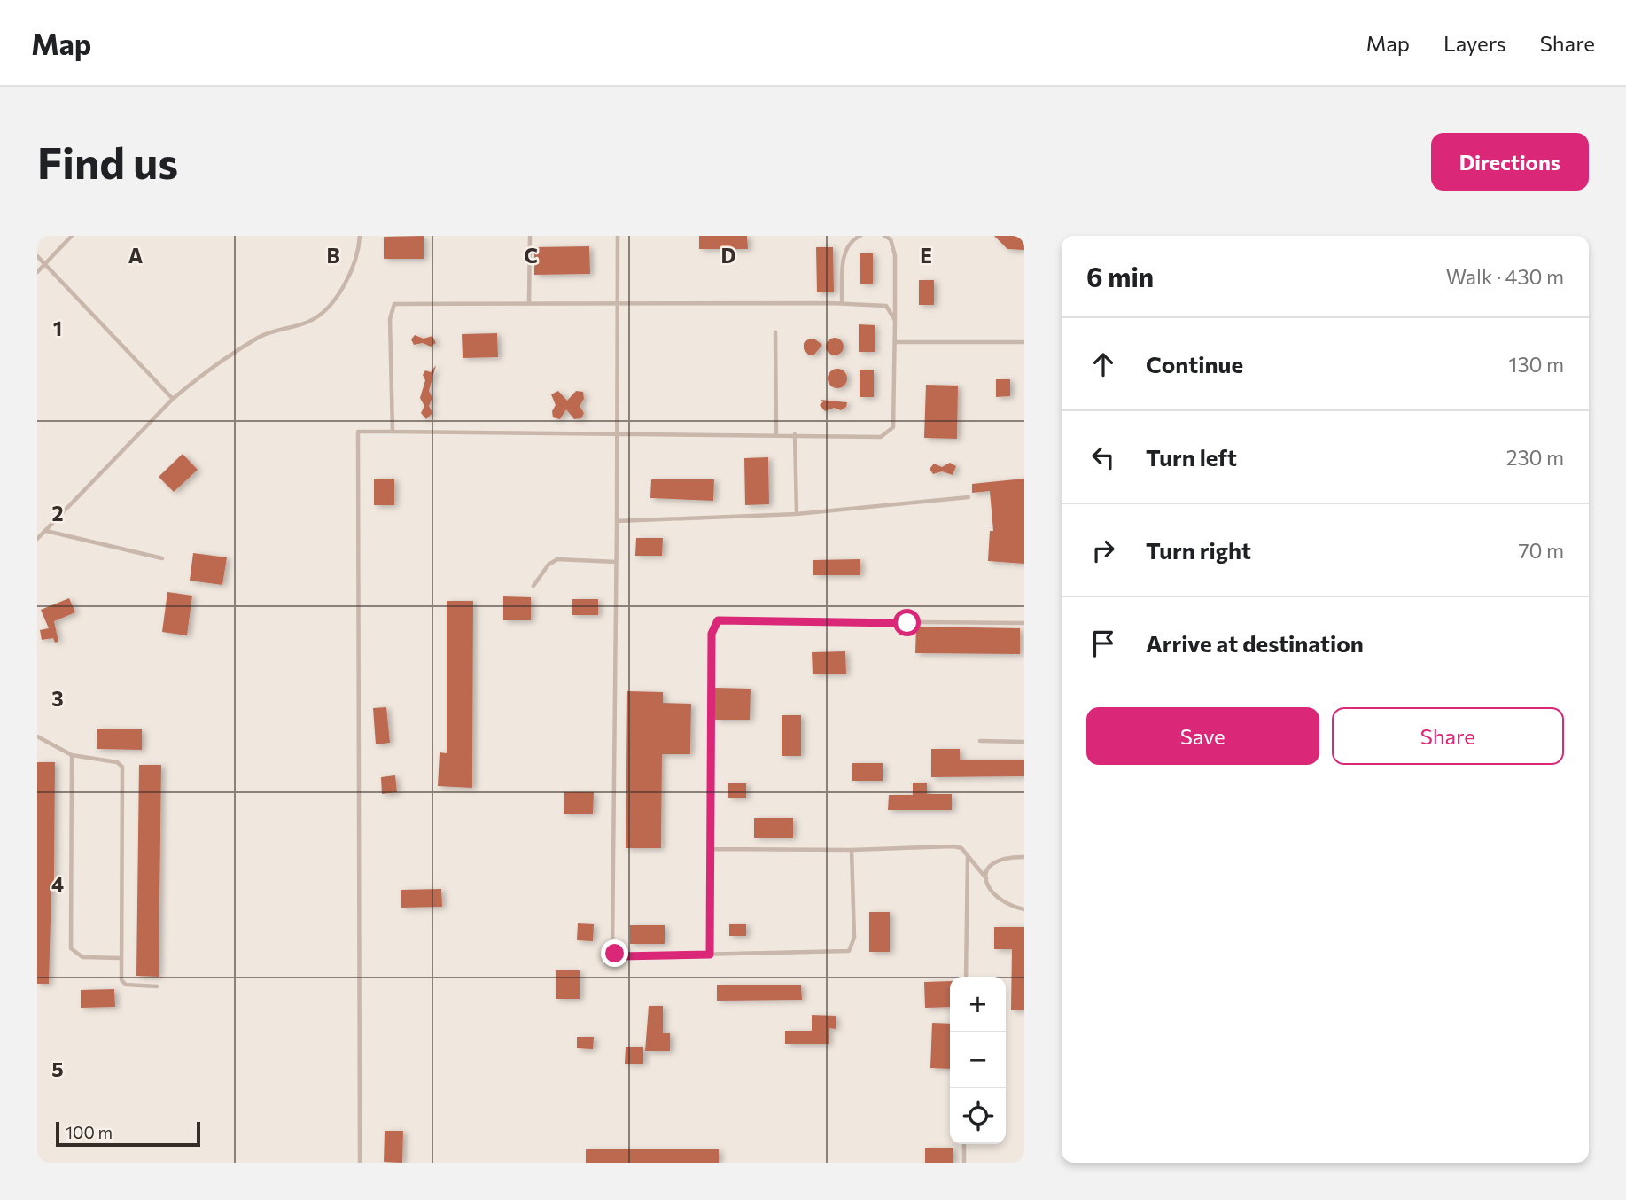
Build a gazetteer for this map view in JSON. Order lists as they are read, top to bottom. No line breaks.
{"scale_bar":"100 m","page":{"header":"Map","nav":["Map","Layers","Share"],"buttons":["Directions",["Save","Share"]],"title":"Find us","heading":["6 min","Walk · 430 m"],"list":[["Continue","130 m"],["Turn left","230 m"],["Turn right","70 m"],"Arrive at destination"],"map_buttons":["+","−"],"scale":"100 m"},"grid":{"columns":["A","B","C","D","E"],"rows":["1","2","3","4","5"]}}
